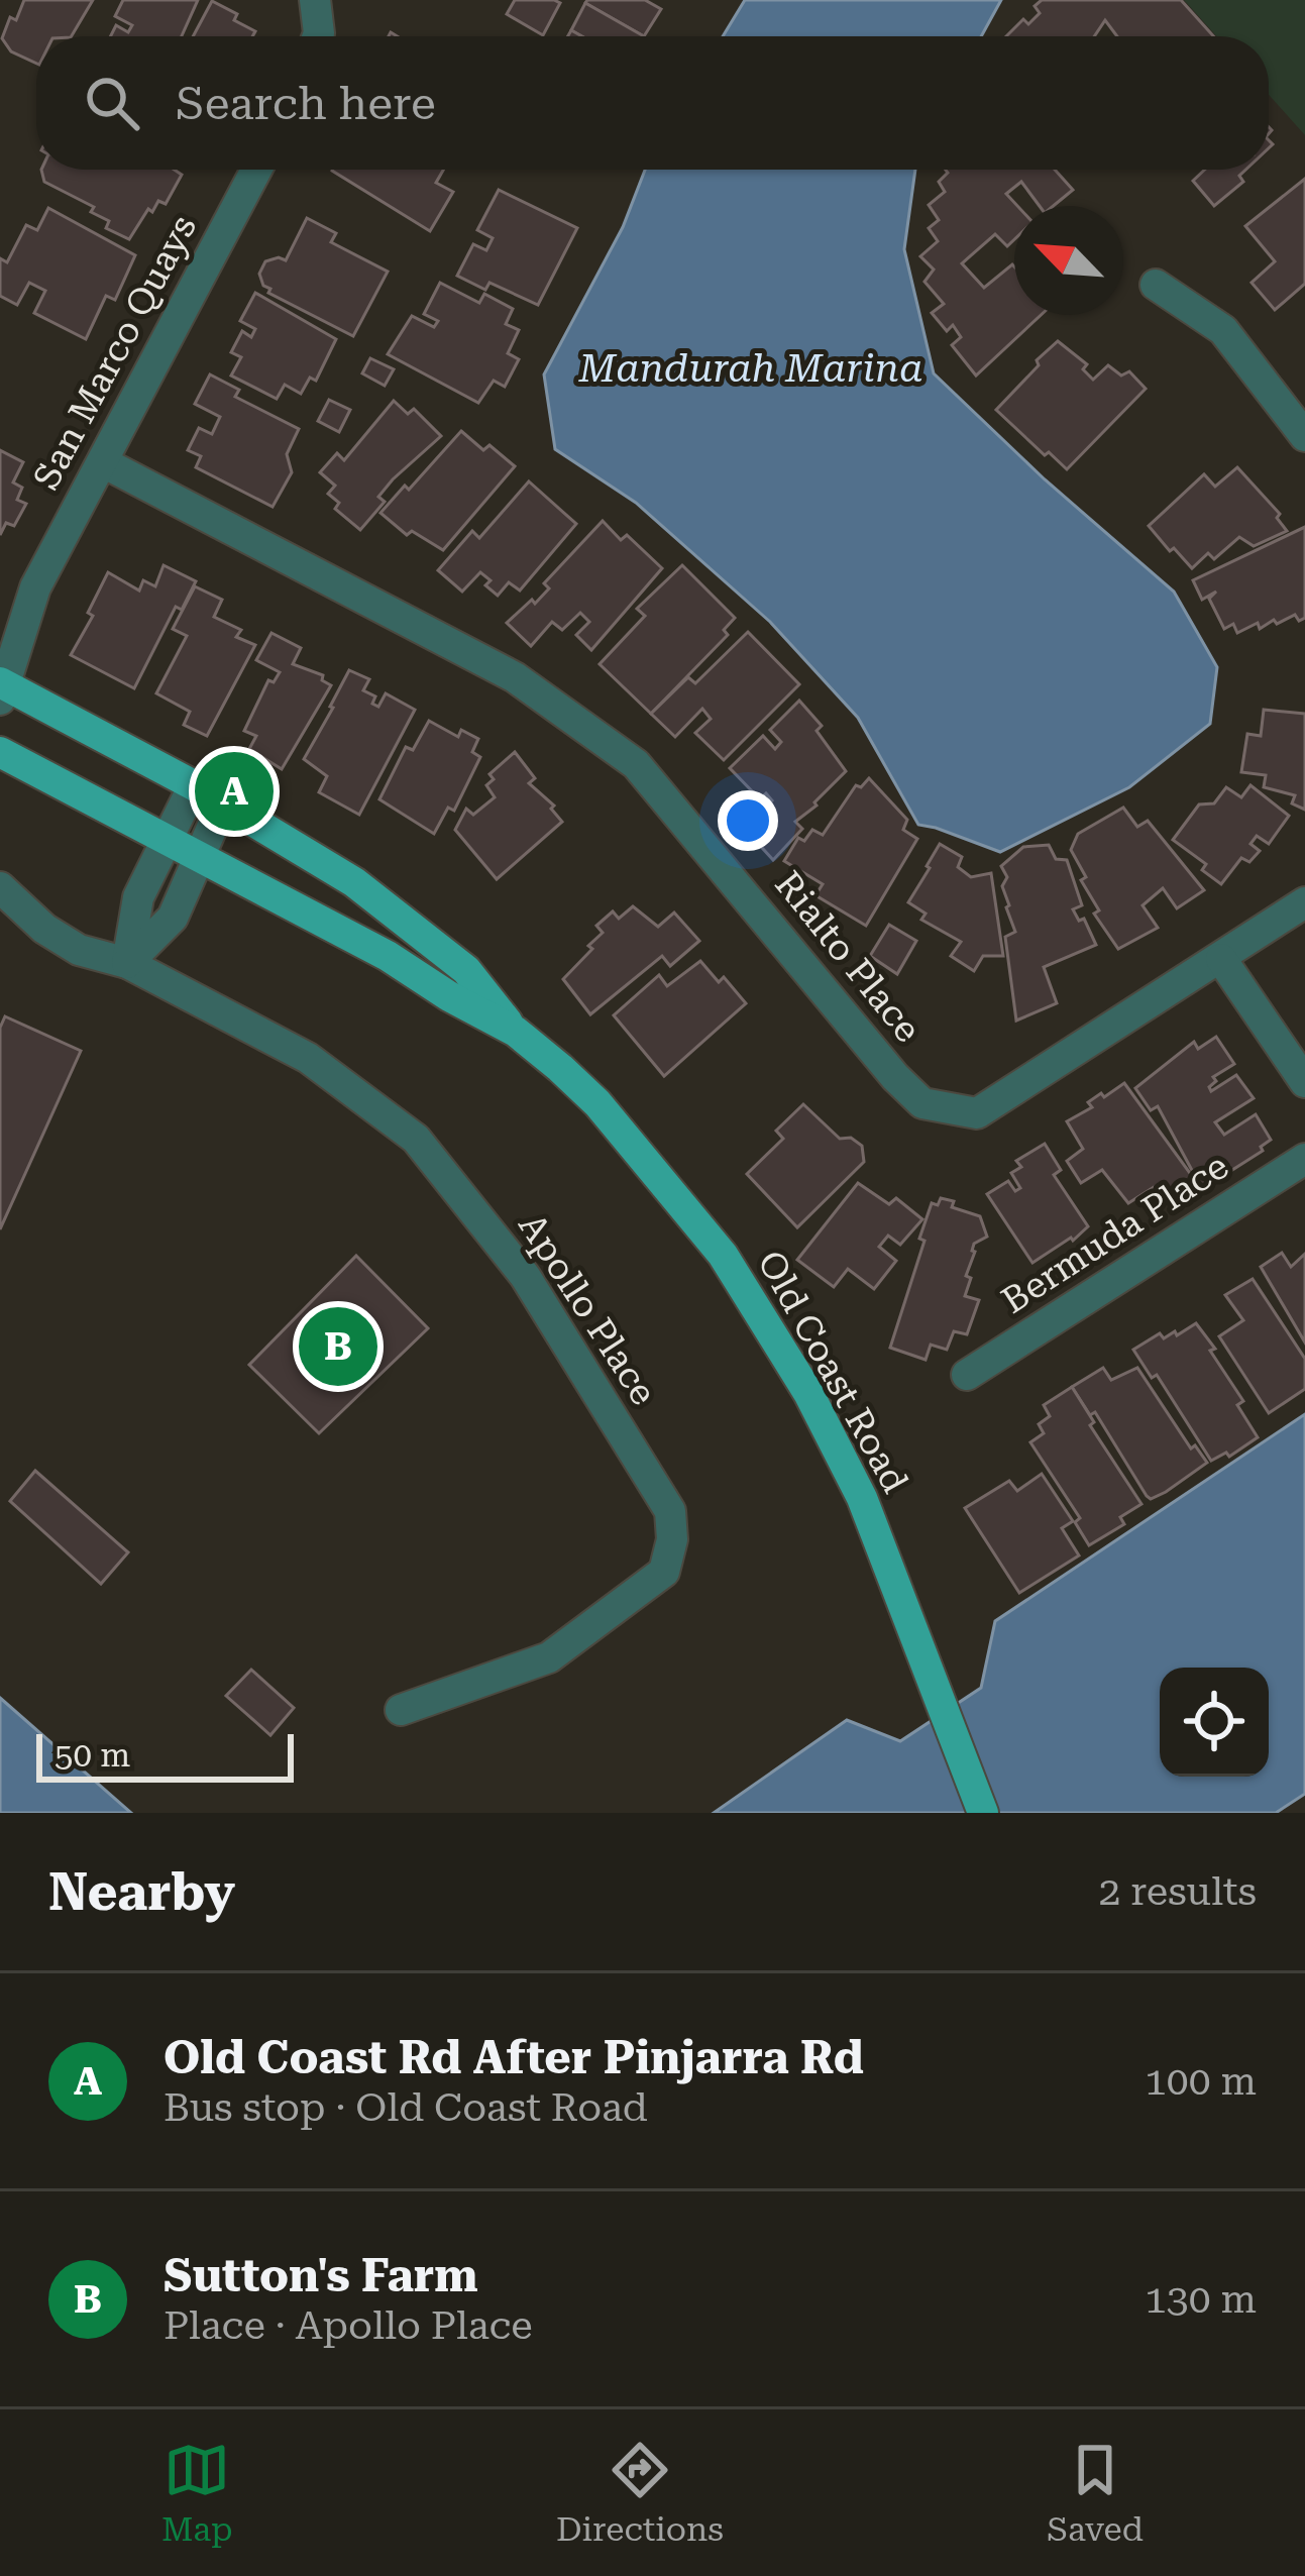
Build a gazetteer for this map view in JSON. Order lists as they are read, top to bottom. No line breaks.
{"streets":{"main road":["Old Coast Road"],"street":["San Marco Quays","Rialto Place","Bermuda Place","Apollo Place"]},"crossings":[["San Marco Quays","Rialto Place"],["San Marco Quays","Old Coast Road"]],"water":["Mandurah Marina"],"scale_bar":"50 m","north":"top left","page":{"search":"Search here","pins":["A","B"],"scale":"50 m","heading":["Nearby","2 results"],"list":[{"mark":"A","name":"Old Coast Rd After Pinjarra Rd","note":"Bus stop · Old Coast Road","value":"100 m"},{"mark":"B","name":"Sutton's Farm","note":"Place · Apollo Place","value":"130 m"}],"nav":["Map","Directions","Saved"]}}
